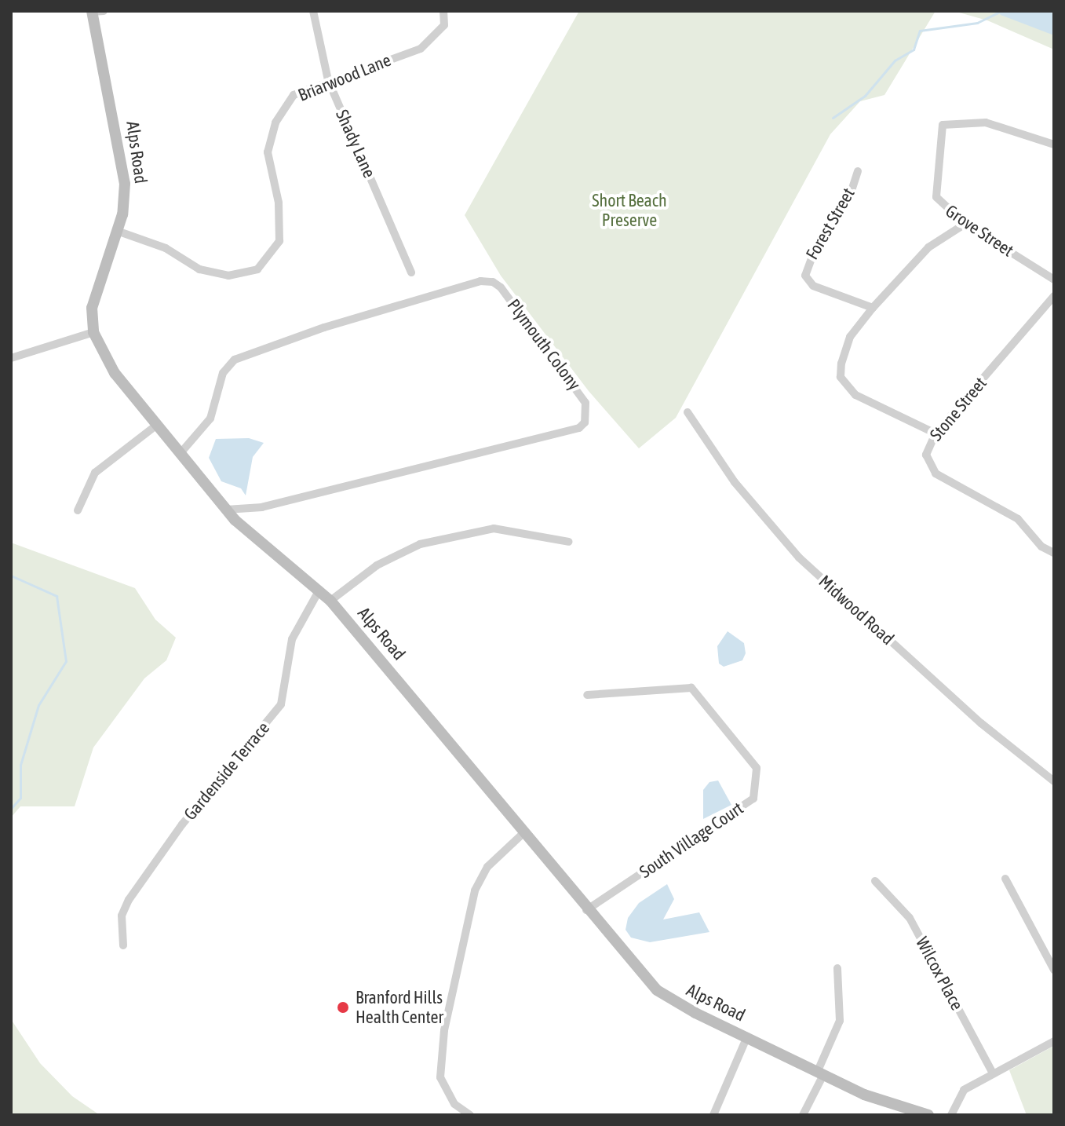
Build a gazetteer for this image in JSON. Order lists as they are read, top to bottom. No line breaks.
{"streets":{"street":["Briarwood Lane","Shady Lane","Alps Road","Forest Street","Grove Street","Plymouth Colony","Stone Street","Midwood Road","Gardenside Terrace","South Village Court","Wilcox Place"]},"crossings":[["Briarwood Lane","Shady Lane"],["Briarwood Lane","Alps Road"],["Alps Road","Plymouth Colony"],["Alps Road","Gardenside Terrace"],["Alps Road","South Village Court"]],"parks":["Short Beach Preserve"],"places":["Branford Hills Health Center"]}
